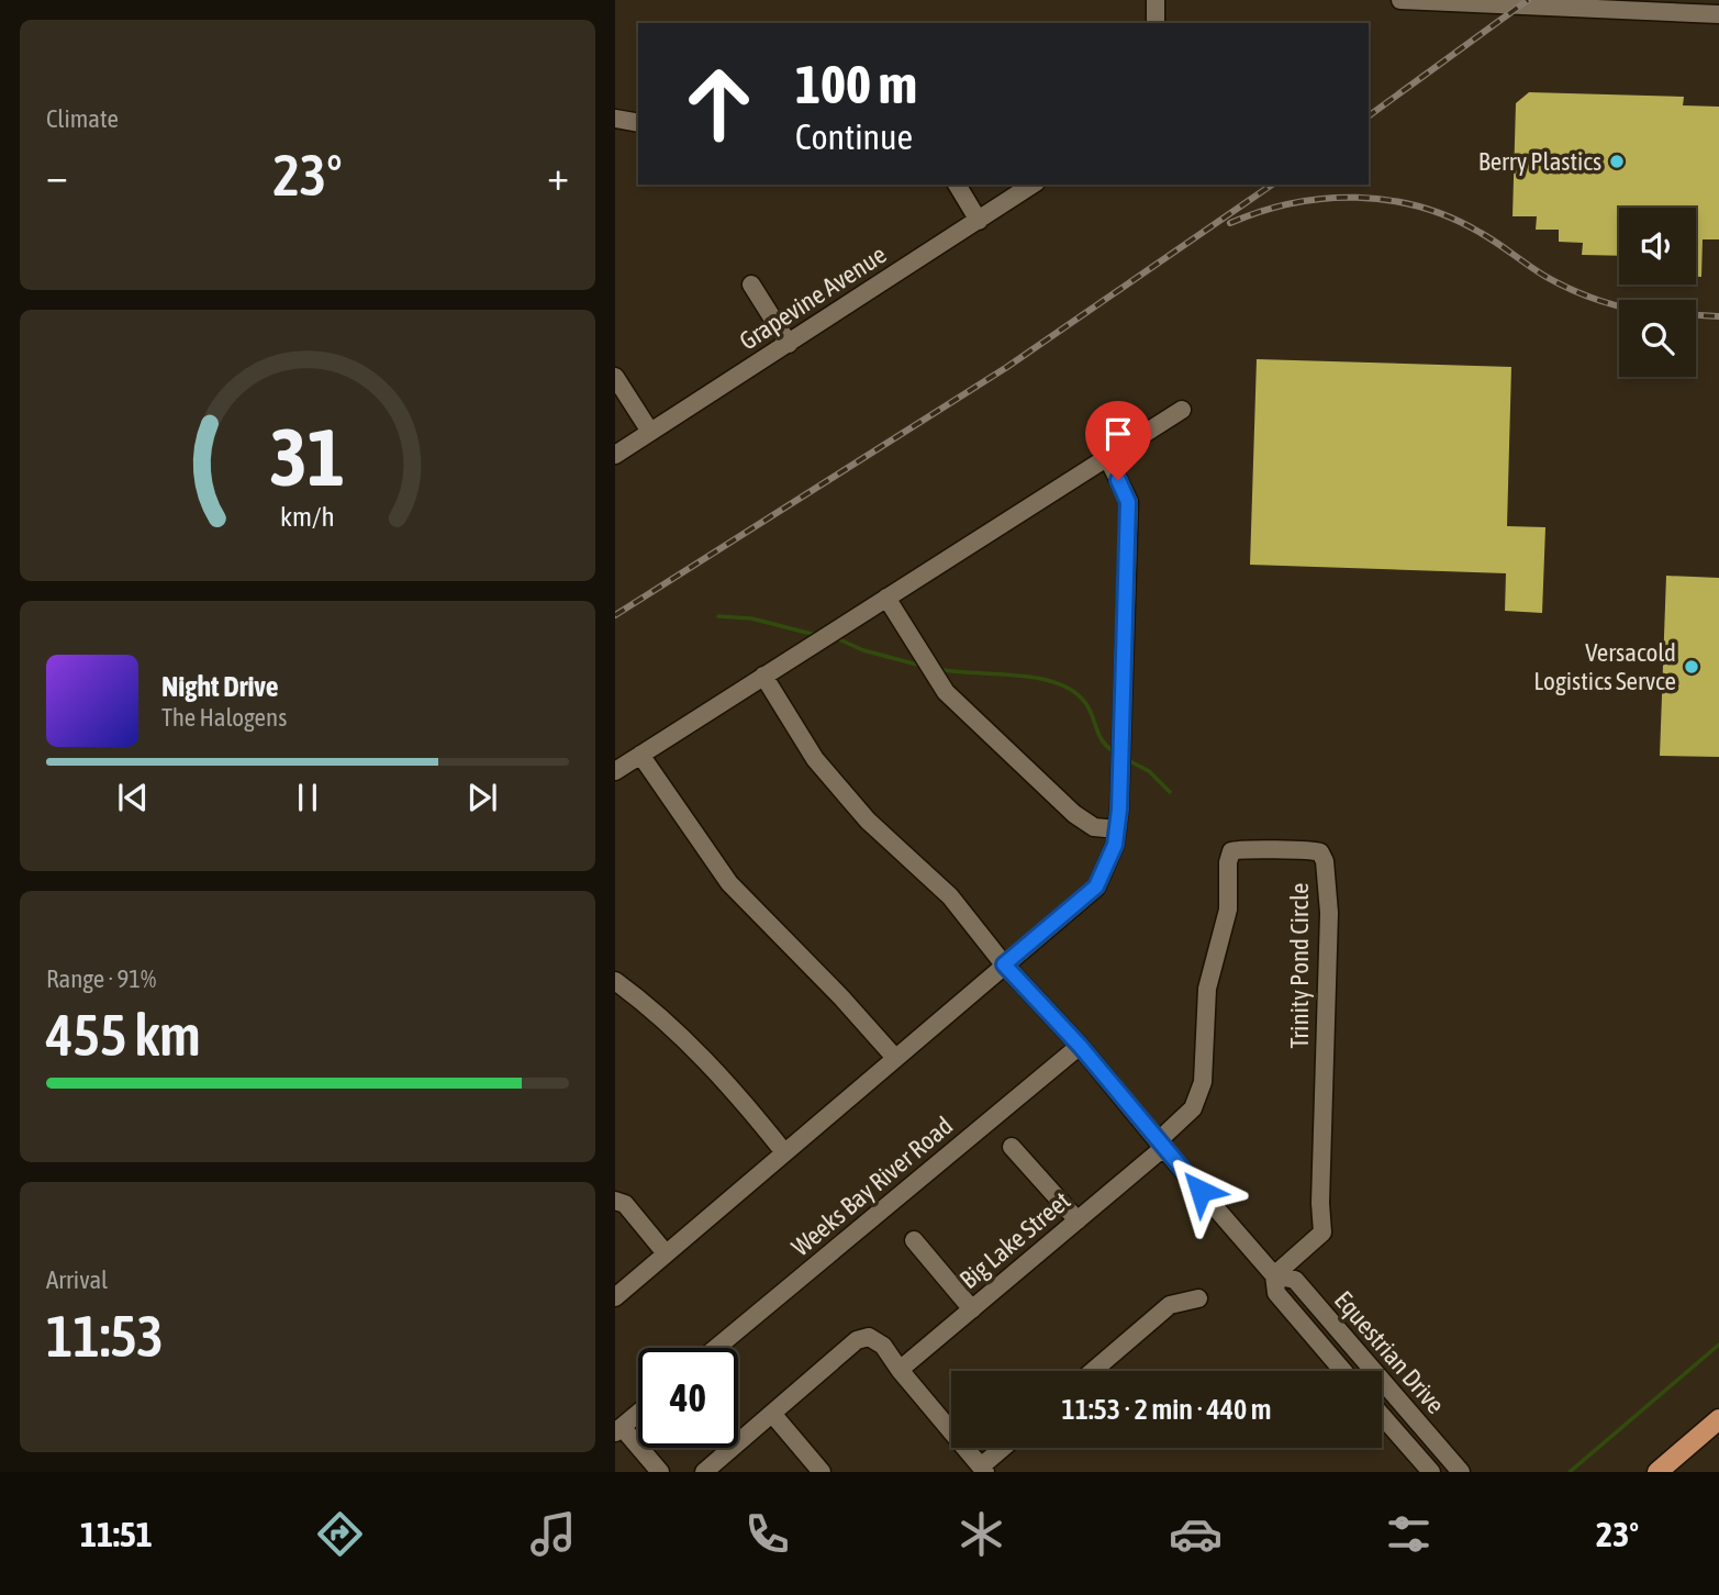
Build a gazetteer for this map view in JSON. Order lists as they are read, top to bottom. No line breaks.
{"streets":{"street":["Grapevine Avenue","Trinity Pond Circle","Weeks Bay River Road","Big Lake Street","Equestrian Drive"]},"crossings":[["Trinity Pond Circle","Big Lake Street"],["Trinity Pond Circle","Equestrian Drive"],["Weeks Bay River Road","Equestrian Drive"],["Big Lake Street","Equestrian Drive"]],"places":["Berry Plastics","Versacold Logistics Servce"],"page":{"tile":["Climate",["Range · 91%","455 km"],["Arrival","11:53"]],"turn":["100 m","Continue"],"heat":["−","23°","+"],"song":["Night Drive","The Halogens"],"limit":"40","trip":"11:53 · 2 min · 440 m","tabs":["11:51","23°"],"gauge":["31","km/h"]}}
